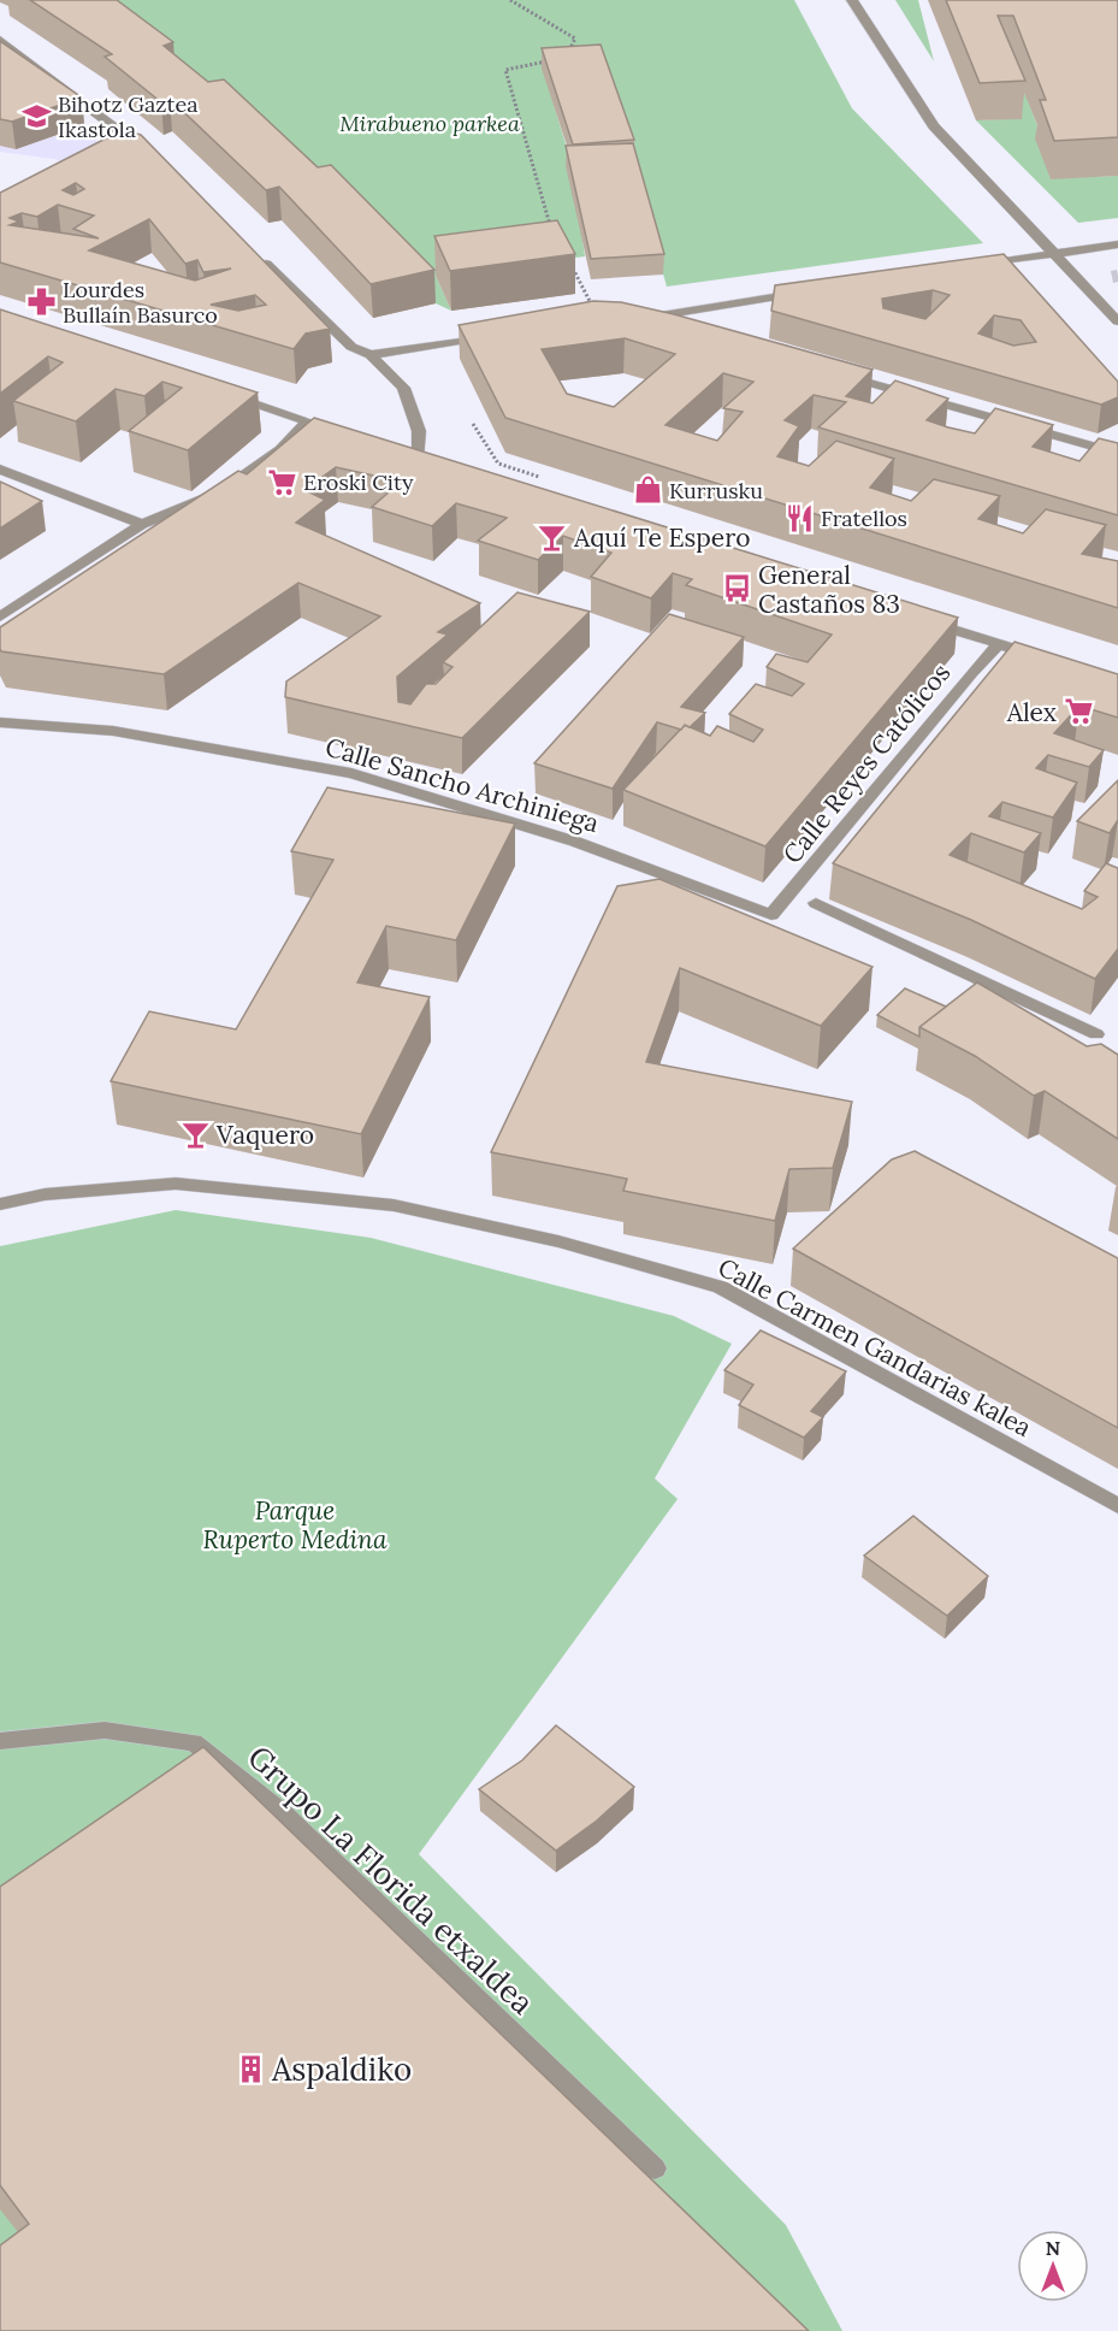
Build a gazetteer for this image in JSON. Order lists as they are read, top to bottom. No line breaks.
{"streets":{"street":["Calle Reyes Católicos","Calle Sancho Archiniega","Calle Carmen Gandarias kalea","Grupo La Florida etxaldea"]},"crossings":[["Calle Reyes Católicos","Calle Sancho Archiniega"]],"parks":["Mirabueno parkea","Parque Ruperto Medina"],"places":{"school or university":["Bihotz Gaztea Ikastola"],"pharmacy":["Lourdes Bullaín Basurco"],"supermarket":["Eroski City","Alex"],"shop":["Kurrusku"],"restaurant":["Fratellos"],"bar":["Aquí Te Espero","Vaquero"],"bus stop":["General Castaños 83"],"building":["Aspaldiko"]},"north":"top"}
